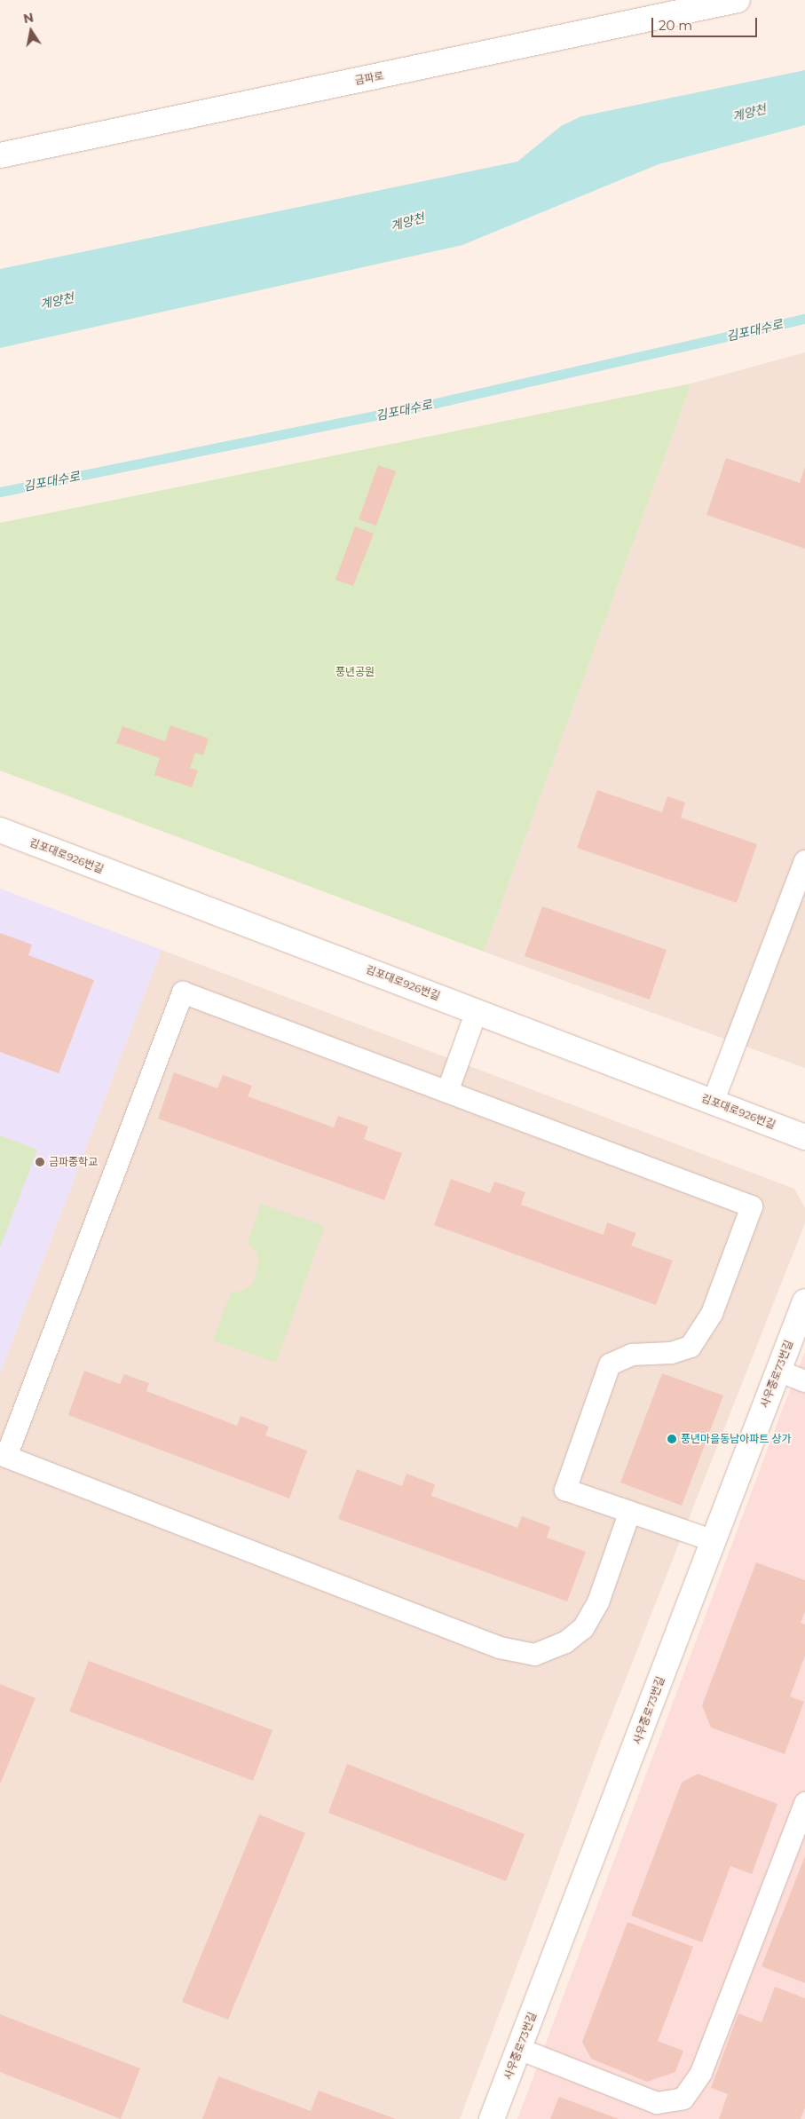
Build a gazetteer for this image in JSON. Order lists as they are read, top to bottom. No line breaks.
{"streets":{"street":["금파로","김포대로926번길","사우중로73번길"]},"water":["계양천","김포대수로"],"parks":["풍년공원"],"places":["금파중학교","풍년마을동남아파트 상가"],"scale_bar":"20 m","north":"top"}
